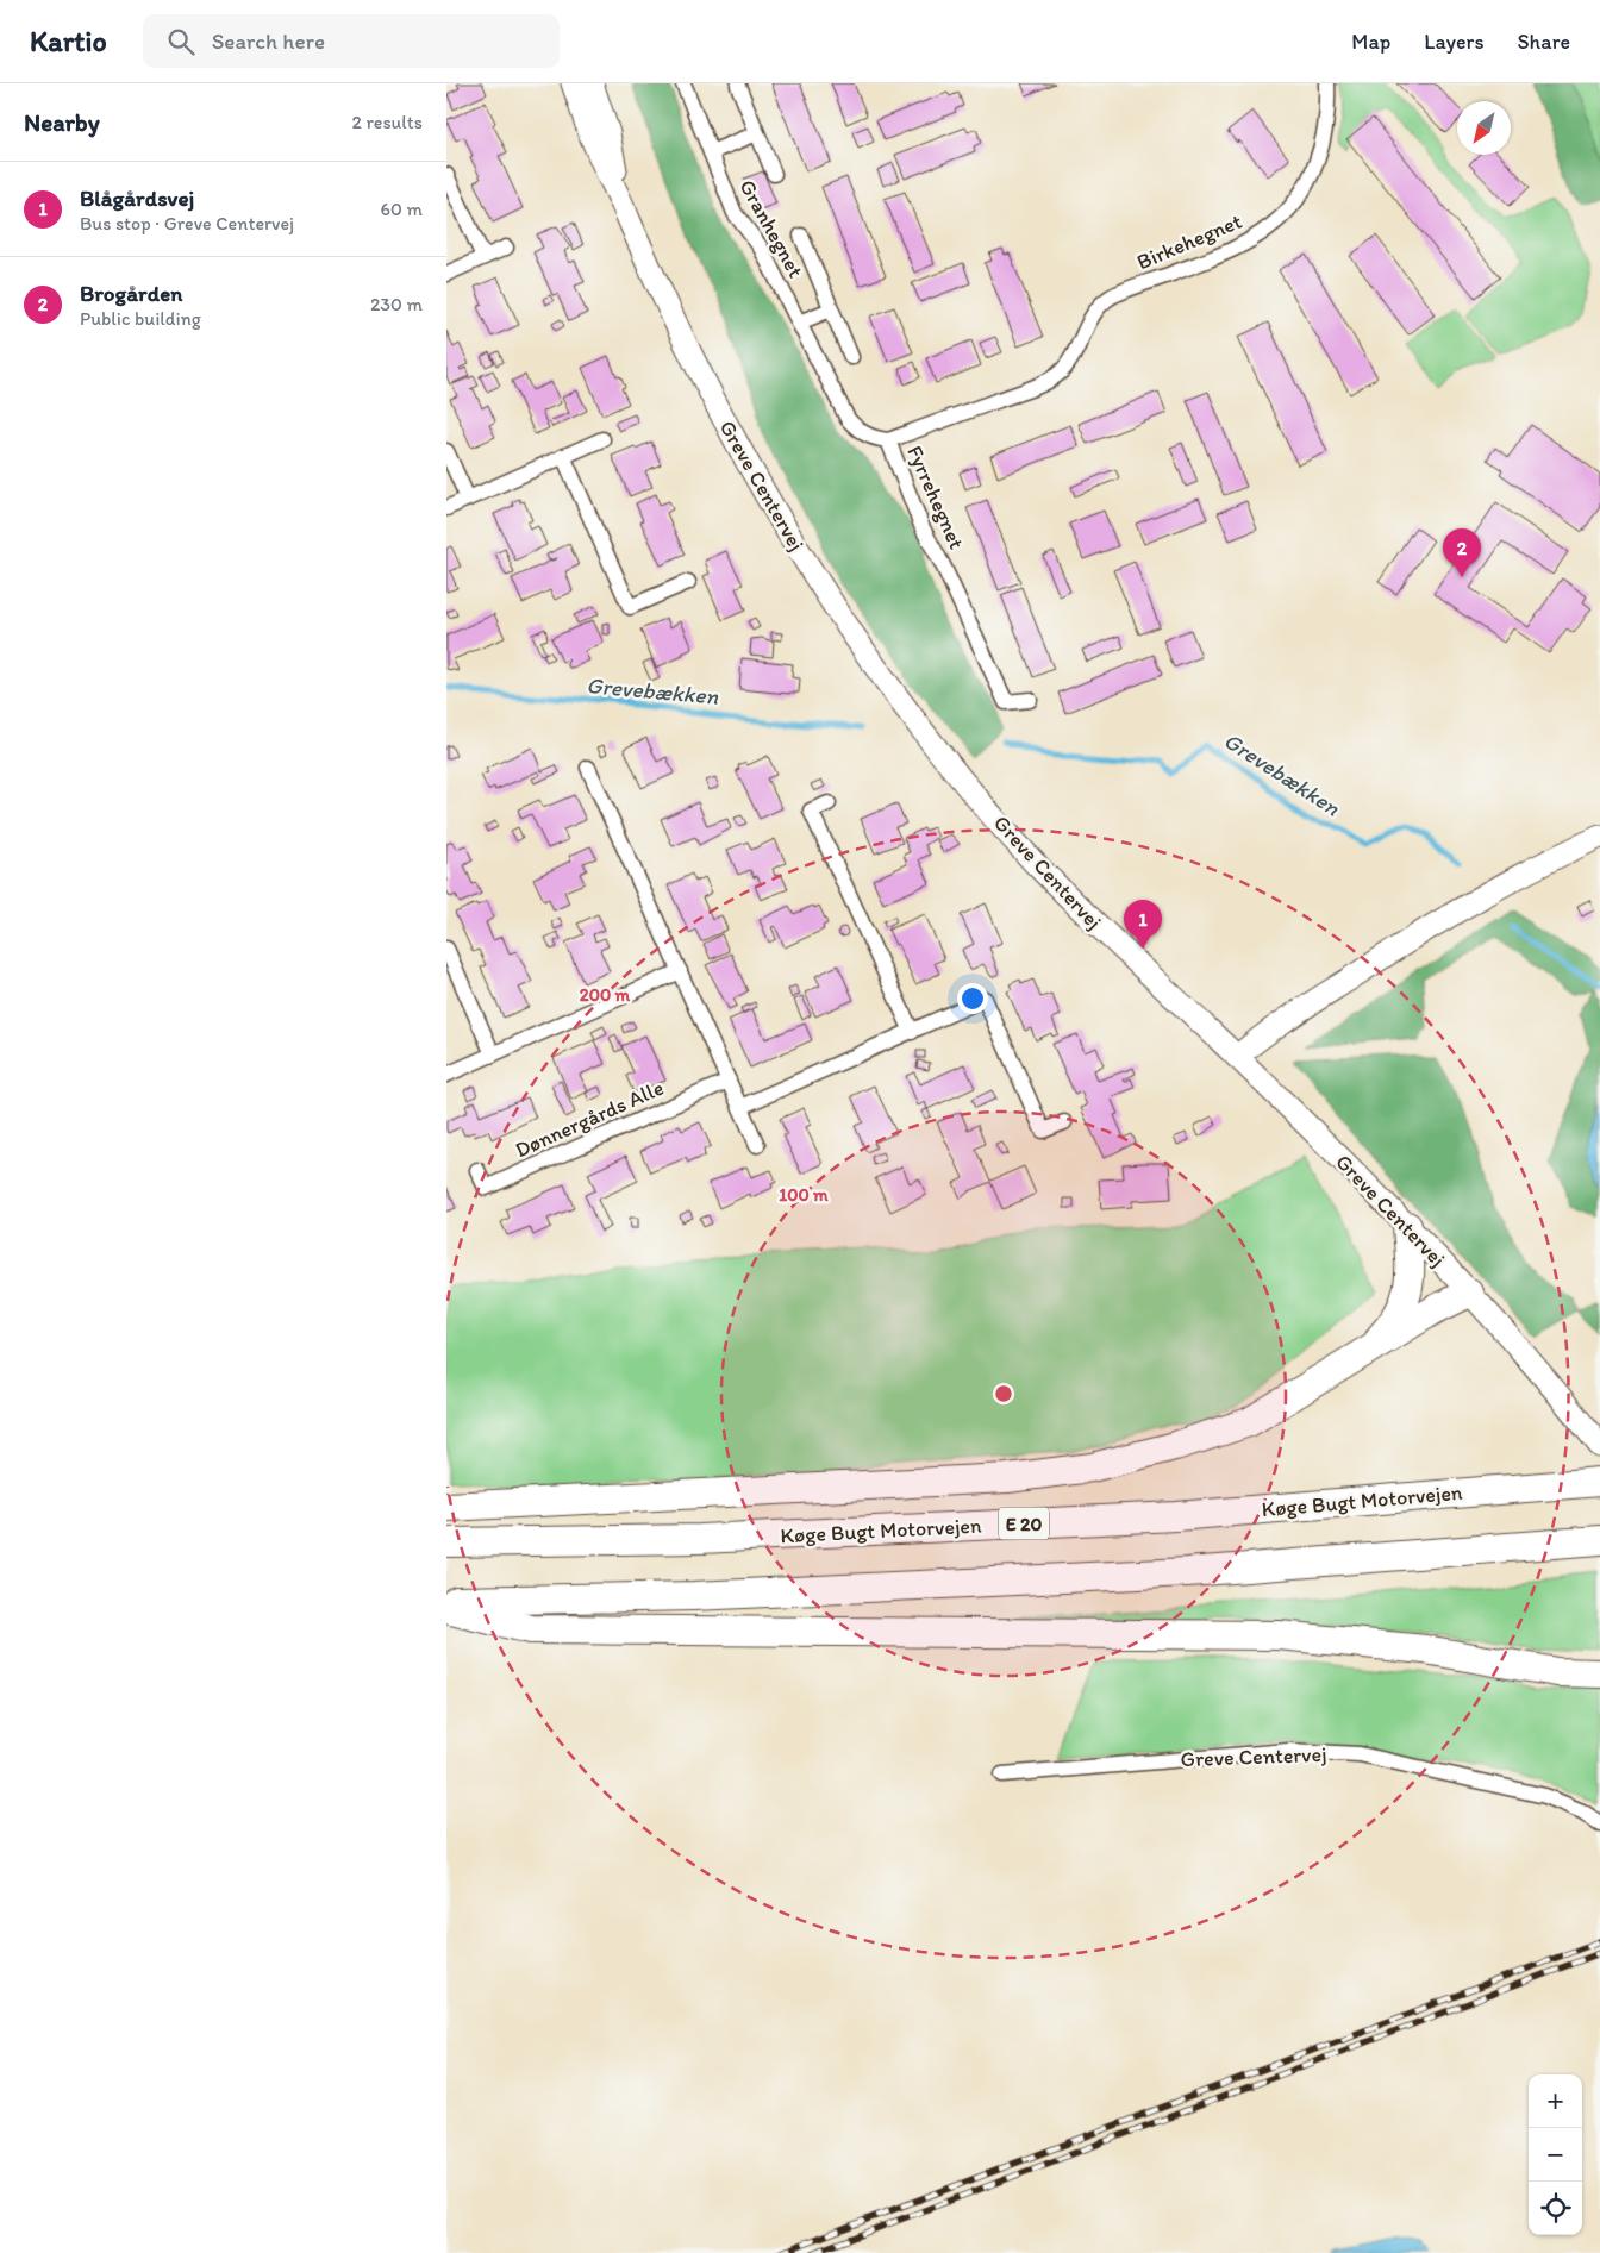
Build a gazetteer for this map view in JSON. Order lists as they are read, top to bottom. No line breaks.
{"streets":{"highway":["Køge Bugt Motorvejen","E 20"],"street":["Granhegnet","Birkehegnet","Greve Centervej","Fyrrehegnet","Dønnergårds Alle"]},"crossings":[["Granhegnet","Fyrrehegnet"],["Birkehegnet","Fyrrehegnet"]],"water":["Grevebækken"],"north":"bottom left","page":{"header":"Kartio","search":"Search here","nav":["Map","Layers","Share"],"heading":["Nearby","2 results"],"list":[{"mark":"1","name":"Blågårdsvej","note":"Bus stop · Greve Centervej","value":"60 m"},{"mark":"2","name":"Brogården","note":"Public building","value":"230 m"}],"pins":["2","1"],"map_buttons":["+","−"]},"rings":["200 m","100 m"]}
